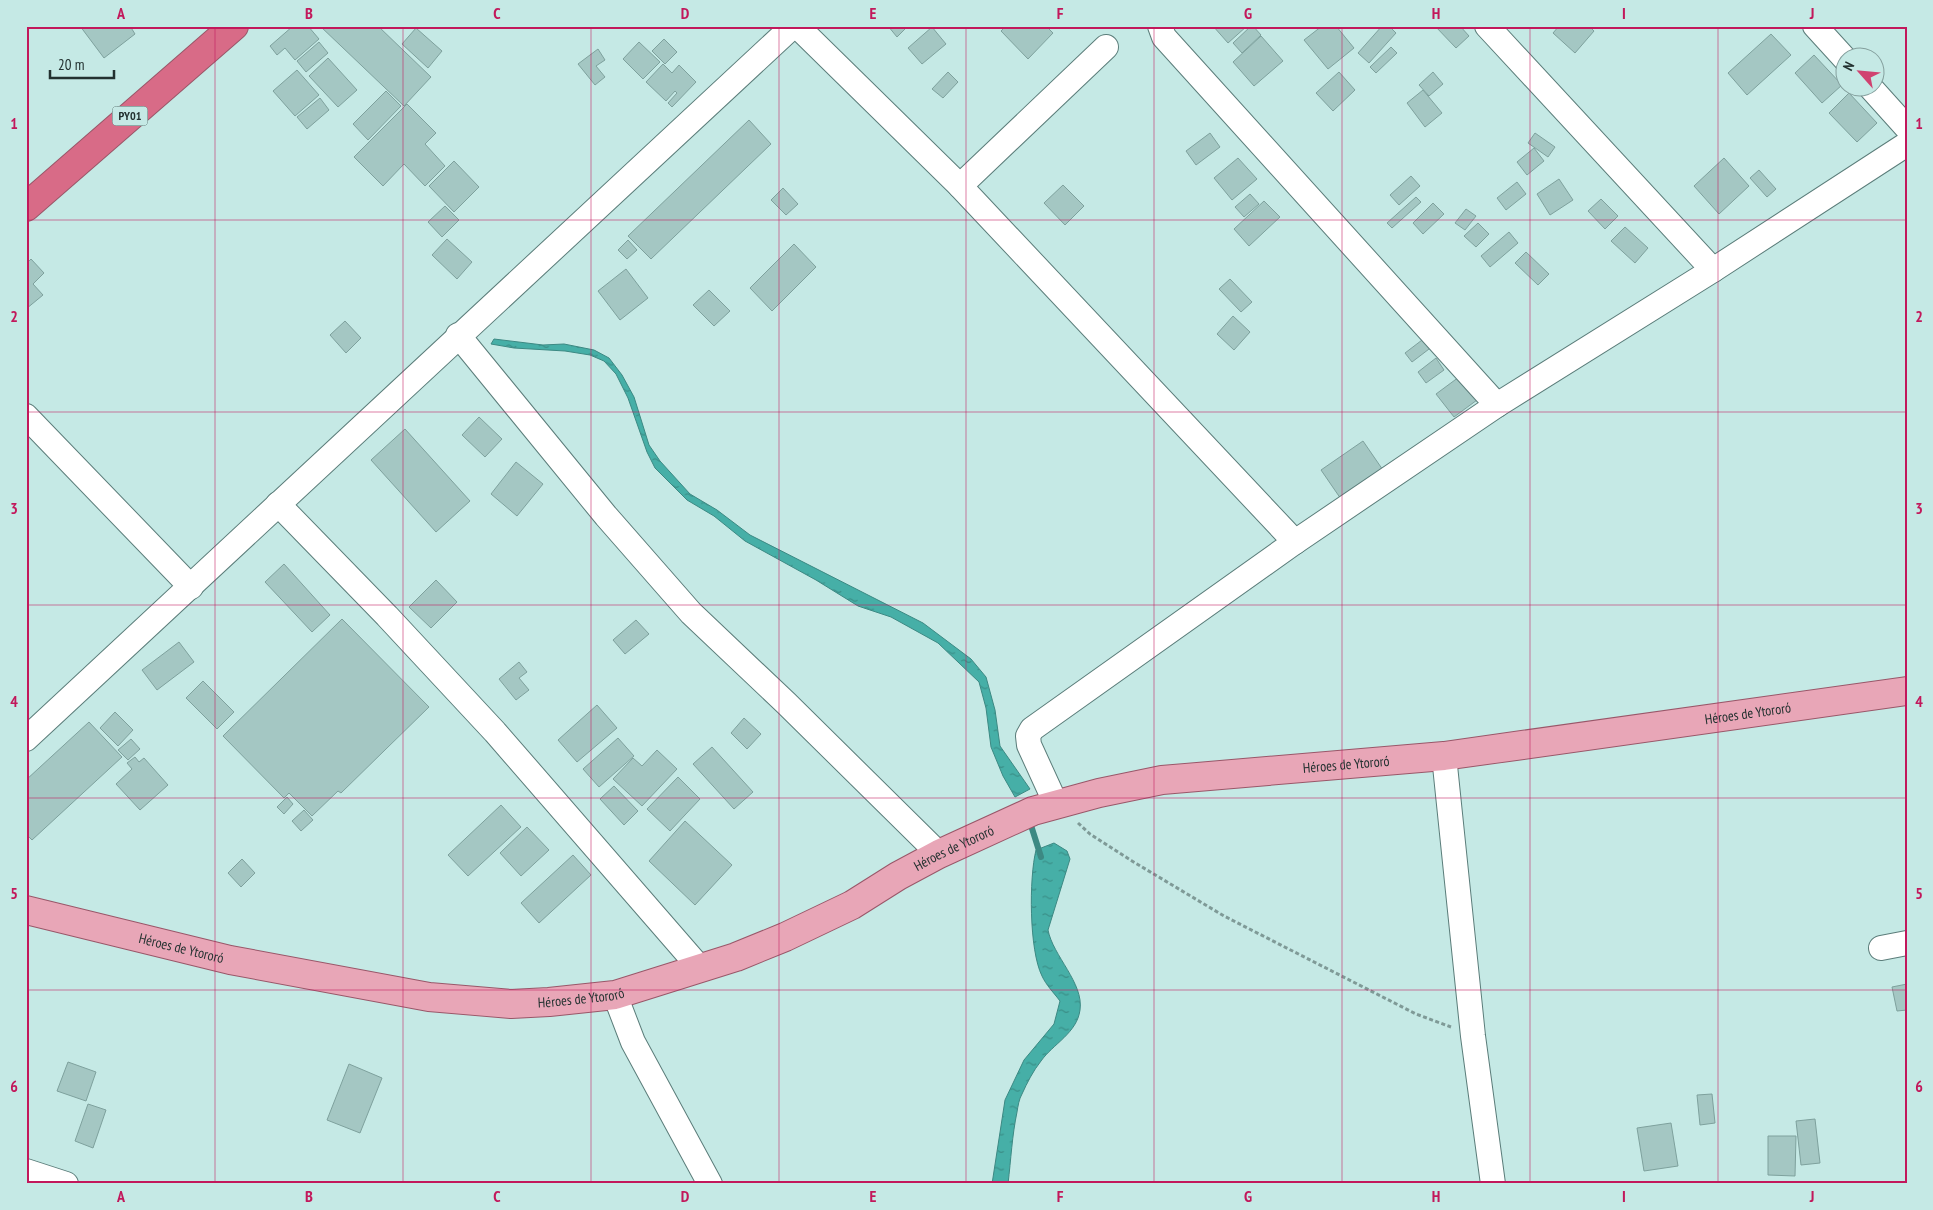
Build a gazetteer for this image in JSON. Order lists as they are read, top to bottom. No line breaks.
{"streets":{"highway":["PY01"],"main road":["Héroes de Ytororó"]},"scale_bar":"20 m","north":"top left","grid":{"columns":["A","B","C","D","E","F","G","H","I","J"],"rows":["1","2","3","4","5","6"]}}
